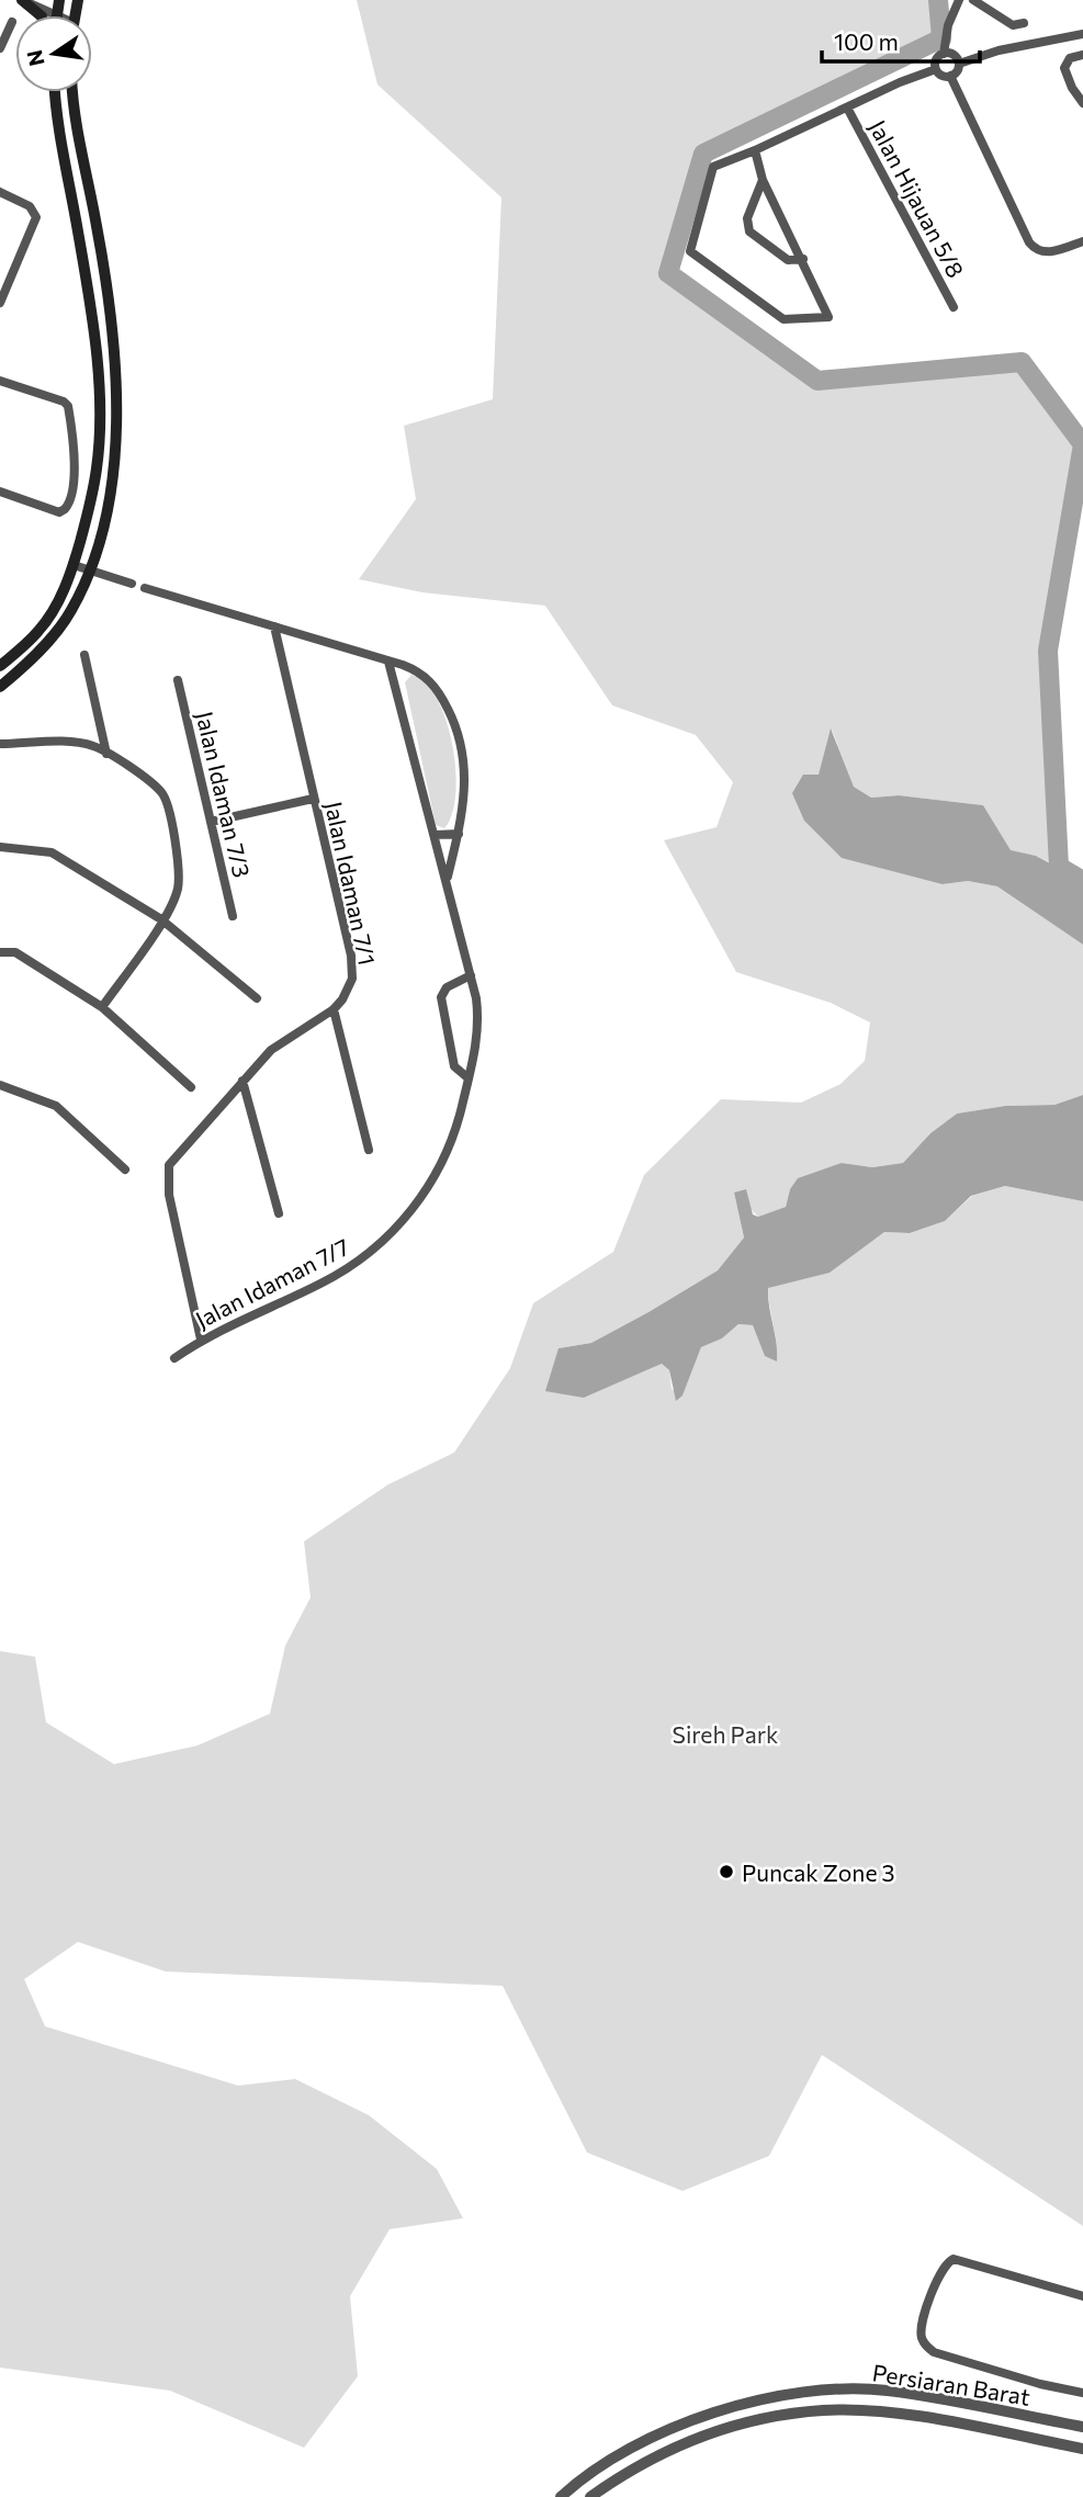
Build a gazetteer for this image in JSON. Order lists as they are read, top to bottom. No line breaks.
{"streets":{"street":["Jalan Hijauan 5/8","Jalan Idaman 7/3","Jalan Idaman 7/1","Jalan Idaman 7/7","Persiaran Barat"]},"crossings":[["Jalan Idaman 7/1","Jalan Idaman 7/7"]],"parks":["Sireh Park"],"places":["Puncak Zone 3"],"scale_bar":"100 m","north":"left"}
